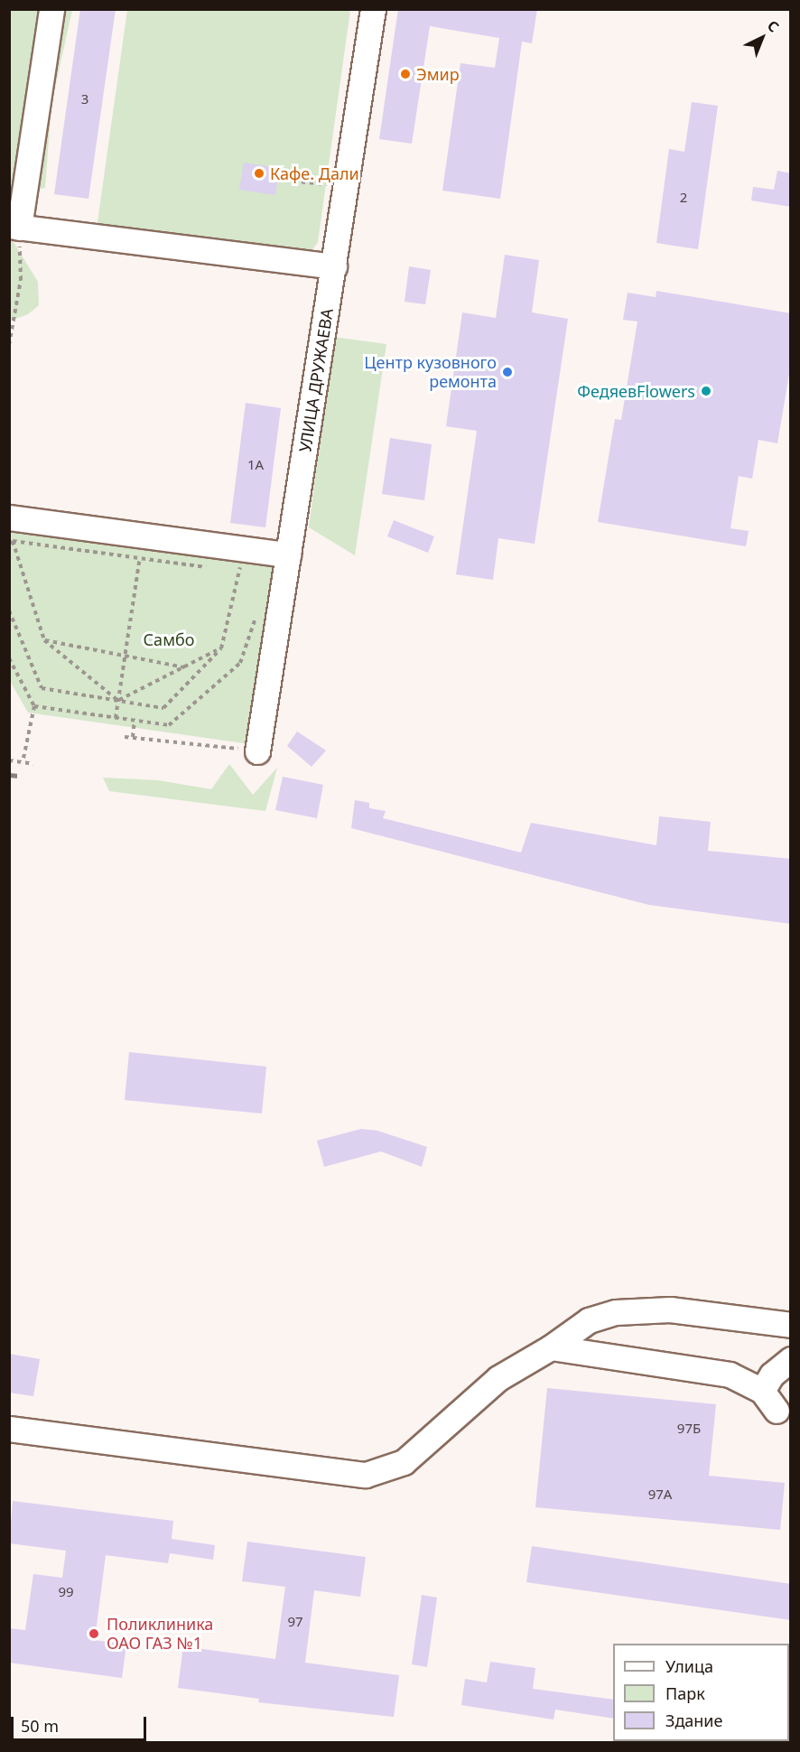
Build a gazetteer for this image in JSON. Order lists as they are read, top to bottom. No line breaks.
{"streets":{"street":["УЛИЦА ДРУЖАЕВА"]},"parks":["Самбо"],"places":["Эмир","Кафе. Дали","Центр кузовного ремонта","ФедяевFlowers","Поликлиника ОАО ГАЗ №1"],"house_numbers":["3","2","1А","97Б","97А","99","97"],"legend":["Улица","Парк","Здание"],"scale_bar":"50 m","north":"top right"}
